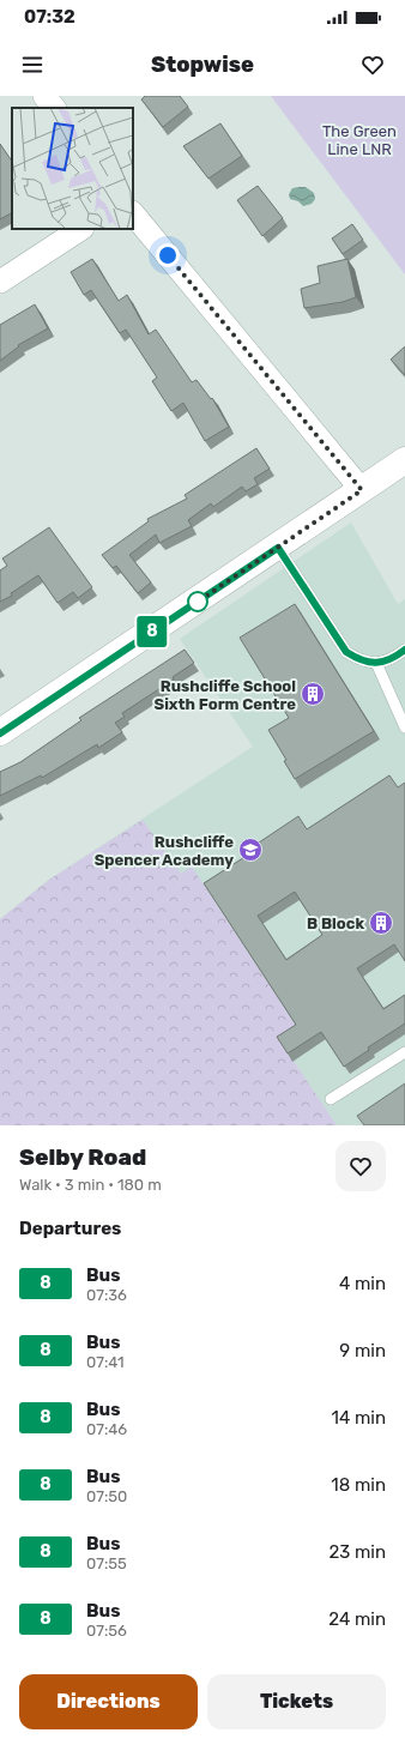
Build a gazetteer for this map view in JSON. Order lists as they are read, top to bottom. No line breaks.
{"parks":["The Green Line LNR"],"places":{"building":["Rushcliffe School Sixth Form Centre","B Block"],"school or university":["Rushcliffe Spencer Academy"]},"lines":["bus line 8"],"page":{"status":"07:32","header":"Stopwise","on_map":"8","heading":[["Selby Road","Walk · 3 min · 180 m"],"Departures"],"list":[{"mark":"8","name":"Bus","note":"07:36","value":"4 min"},{"mark":"8","name":"Bus","note":"07:41","value":"9 min"},{"mark":"8","name":"Bus","note":"07:46","value":"14 min"},{"mark":"8","name":"Bus","note":"07:50","value":"18 min"},{"mark":"8","name":"Bus","note":"07:55","value":"23 min"},{"mark":"8","name":"Bus","note":"07:56","value":"24 min"}],"buttons":["Directions","Tickets"]}}
